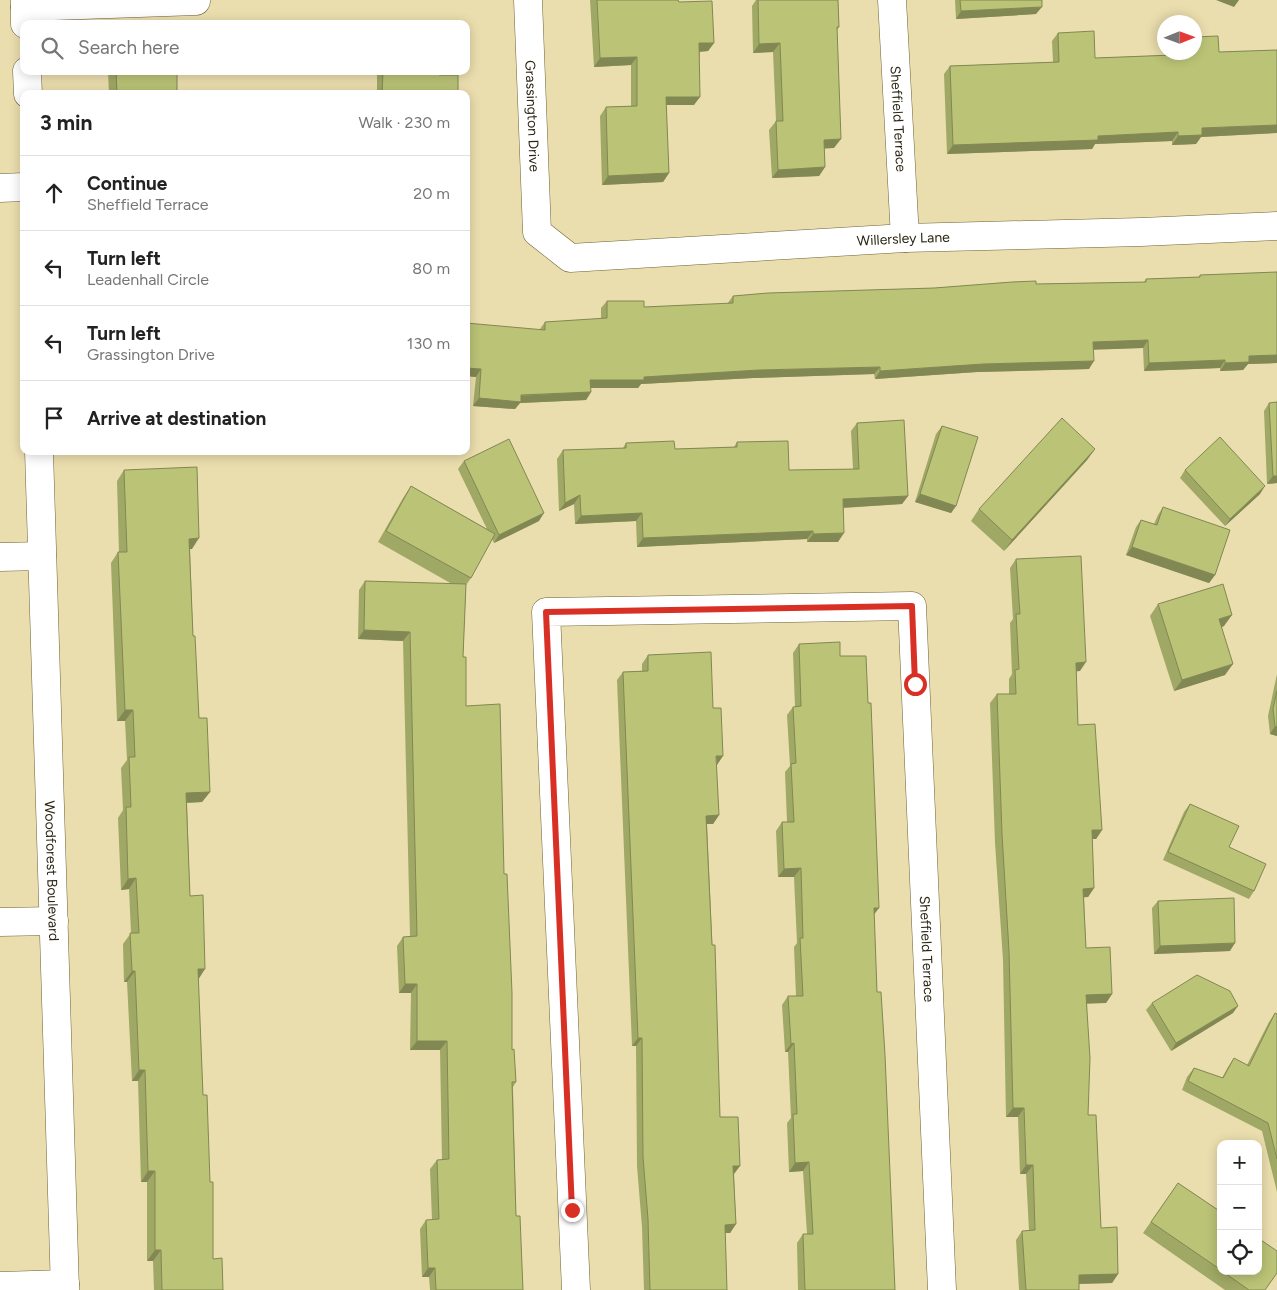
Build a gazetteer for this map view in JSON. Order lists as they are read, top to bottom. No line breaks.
{"streets":{"street":["Grassington Drive","Sheffield Terrace","Willersley Lane","Woodforest Boulevard"]},"crossings":[["Grassington Drive","Willersley Lane"],["Sheffield Terrace","Willersley Lane"]],"north":"right","page":{"search":"Search here","heading":["3 min","Walk · 230 m"],"list":[["Continue","Sheffield Terrace","20 m"],["Turn left","Leadenhall Circle","80 m"],["Turn left","Grassington Drive","130 m"],"Arrive at destination"],"map_buttons":["+","−"]}}
